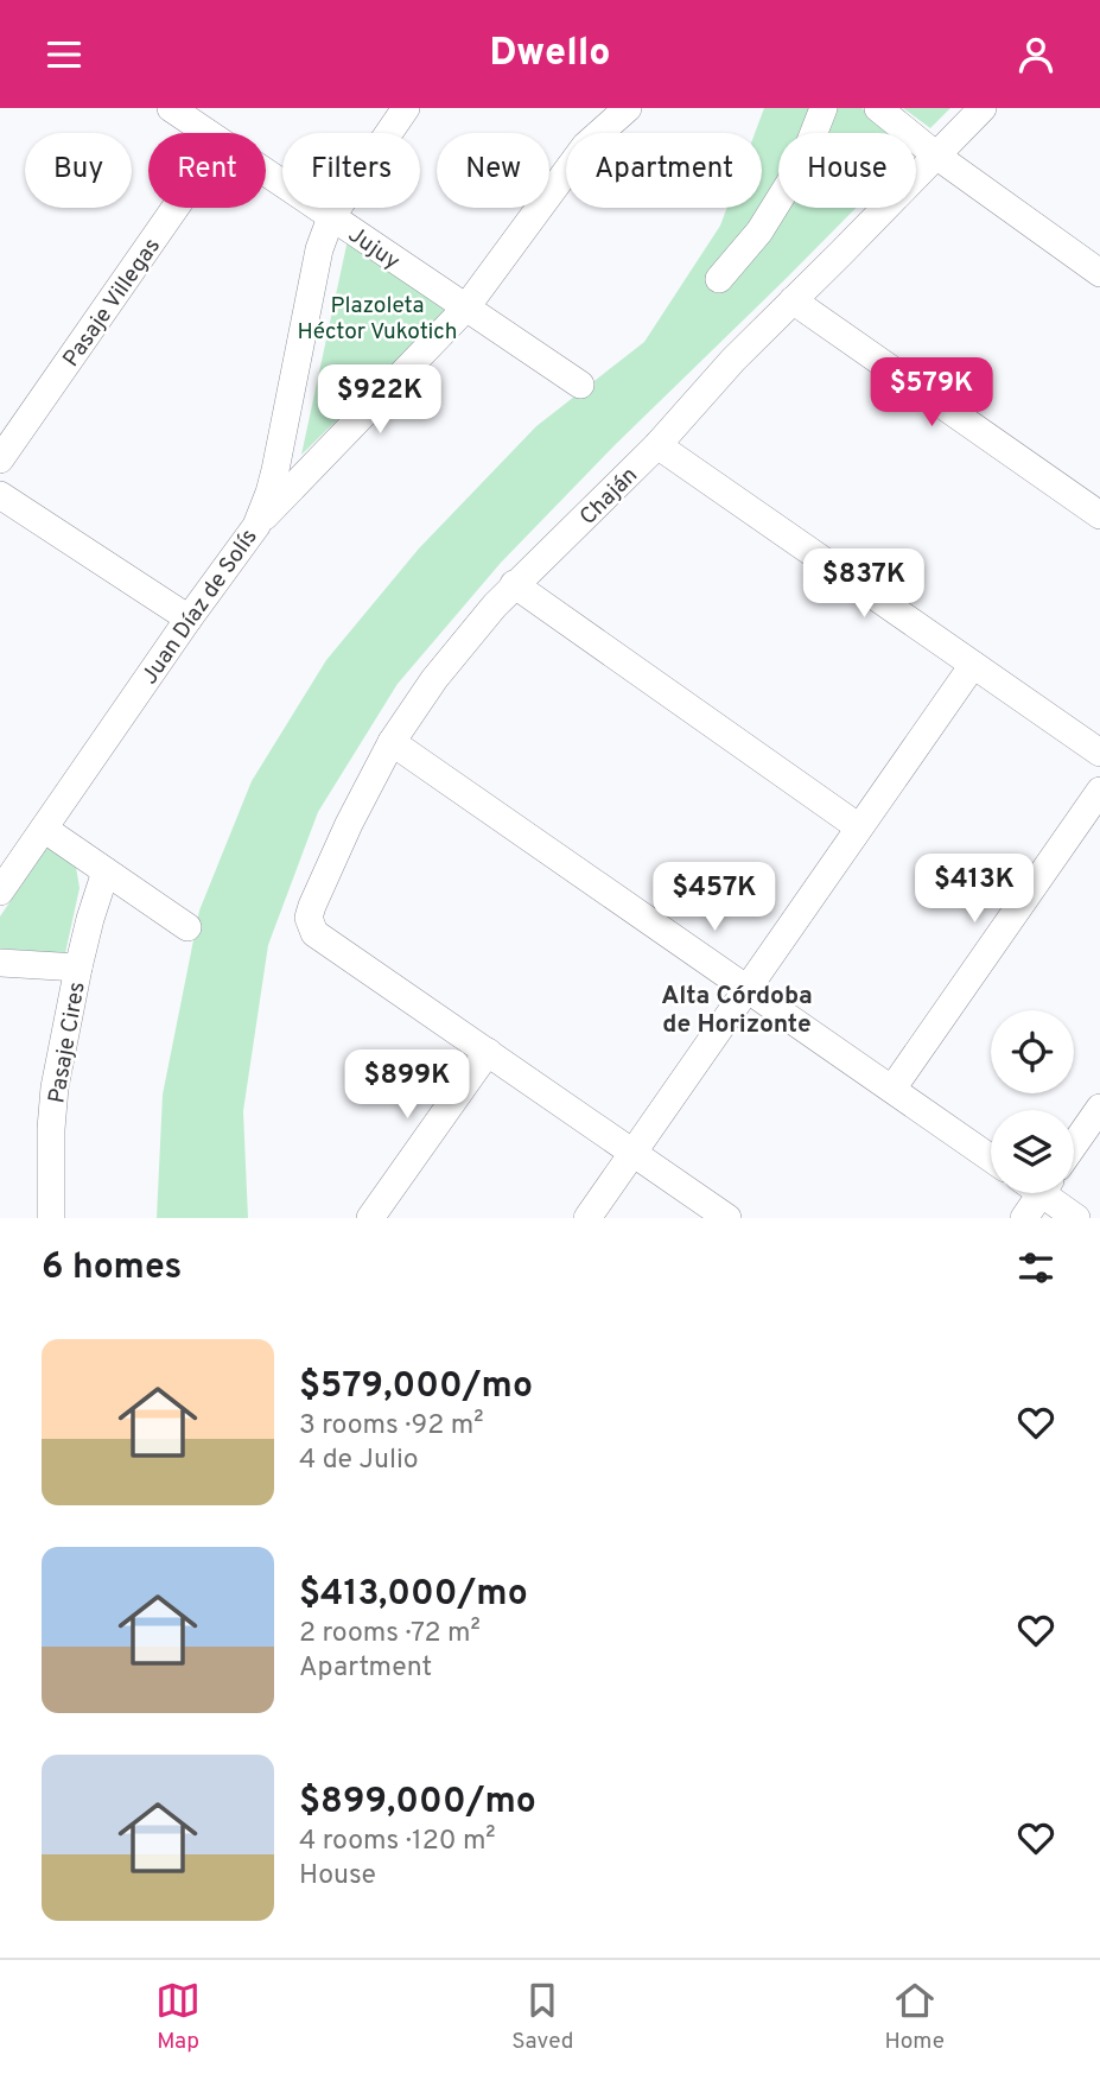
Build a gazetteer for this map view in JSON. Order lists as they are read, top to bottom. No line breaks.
{"streets":{"street":["Jujuy","Pasaje Villegas","Chaján","Juan Díaz de Solís","Pasaje Cires"]},"crossings":[["Jujuy","Juan Díaz de Solís"]],"districts":["Alta Córdoba de Horizonte"],"parks":["Plazoleta Héctor Vukotich"],"page":{"header":"Dwello","chip":["Buy","Rent","Filters","New","Apartment","House"],"price":["$579K","$922K","$837K","$413K","$457K","$899K"],"heading":"6 homes","list":[{"name":"$579,000/mo","note":"3 rooms · 92 m² · 4 de Julio"},{"name":"$413,000/mo","note":"2 rooms · 72 m² · Apartment"},{"name":"$899,000/mo","note":"4 rooms · 120 m² · House"}],"tabs":["Map","Saved","Home"]}}
